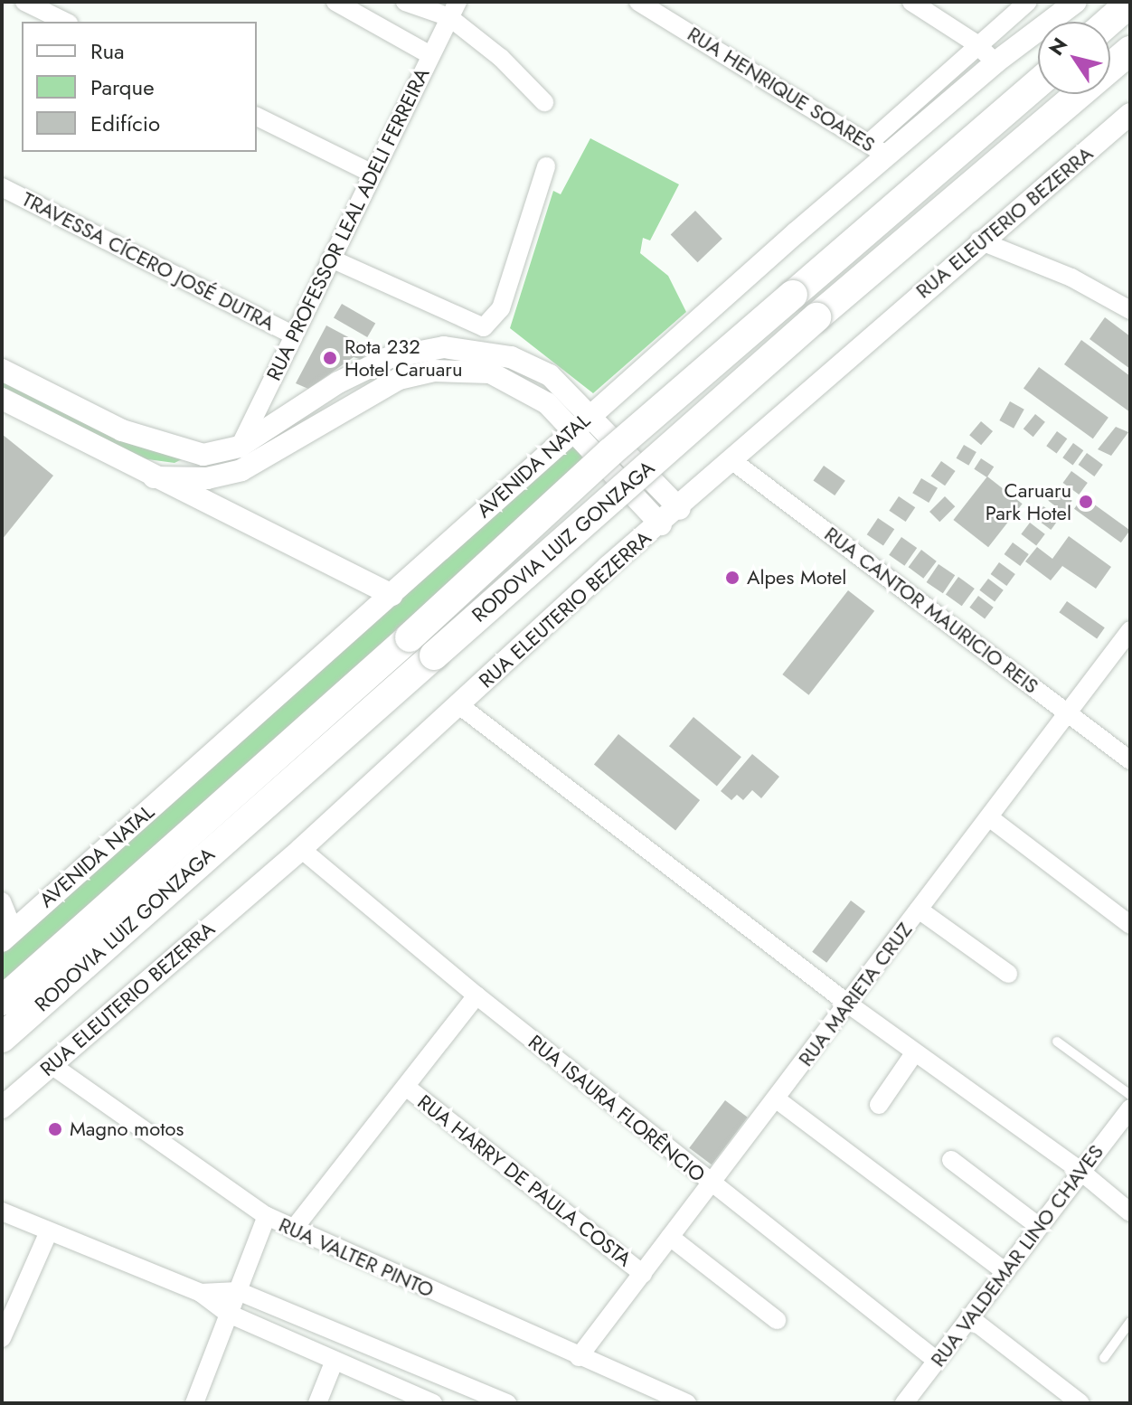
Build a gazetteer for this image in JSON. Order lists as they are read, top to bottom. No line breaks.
{"streets":{"highway":["RODOVIA LUIZ GONZAGA"],"street":["RUA HENRIQUE SOARES","RUA ELEUTERIO BEZERRA","RUA PROFESSOR LEAL ADELI FERREIRA","TRAVESSA CÍCERO JOSÉ DUTRA","AVENIDA NATAL","RUA CANTOR MAURICIO REIS","RUA MARIETA CRUZ","RUA ISAURA FLORÊNCIO","RUA HARRY DE PAULA COSTA","RUA VALDEMAR LINO CHAVES","RUA VALTER PINTO"]},"crossings":[["RUA HENRIQUE SOARES","AVENIDA NATAL"],["RUA ELEUTERIO BEZERRA","RUA CANTOR MAURICIO REIS"],["RUA ELEUTERIO BEZERRA","RUA ISAURA FLORÊNCIO"],["RUA ELEUTERIO BEZERRA","RUA VALTER PINTO"],["RUA PROFESSOR LEAL ADELI FERREIRA","TRAVESSA CÍCERO JOSÉ DUTRA"],["RUA CANTOR MAURICIO REIS","RUA MARIETA CRUZ"],["RUA MARIETA CRUZ","RUA ISAURA FLORÊNCIO"],["RUA MARIETA CRUZ","RUA HARRY DE PAULA COSTA"],["RUA MARIETA CRUZ","RUA VALTER PINTO"],["RUA ISAURA FLORÊNCIO","RUA VALDEMAR LINO CHAVES"]],"places":["Rota 232 Hotel Caruaru","Caruaru Park Hotel","Alpes Motel","Magno motos"],"legend":["Rua","Parque","Edifício"],"north":"top left"}
